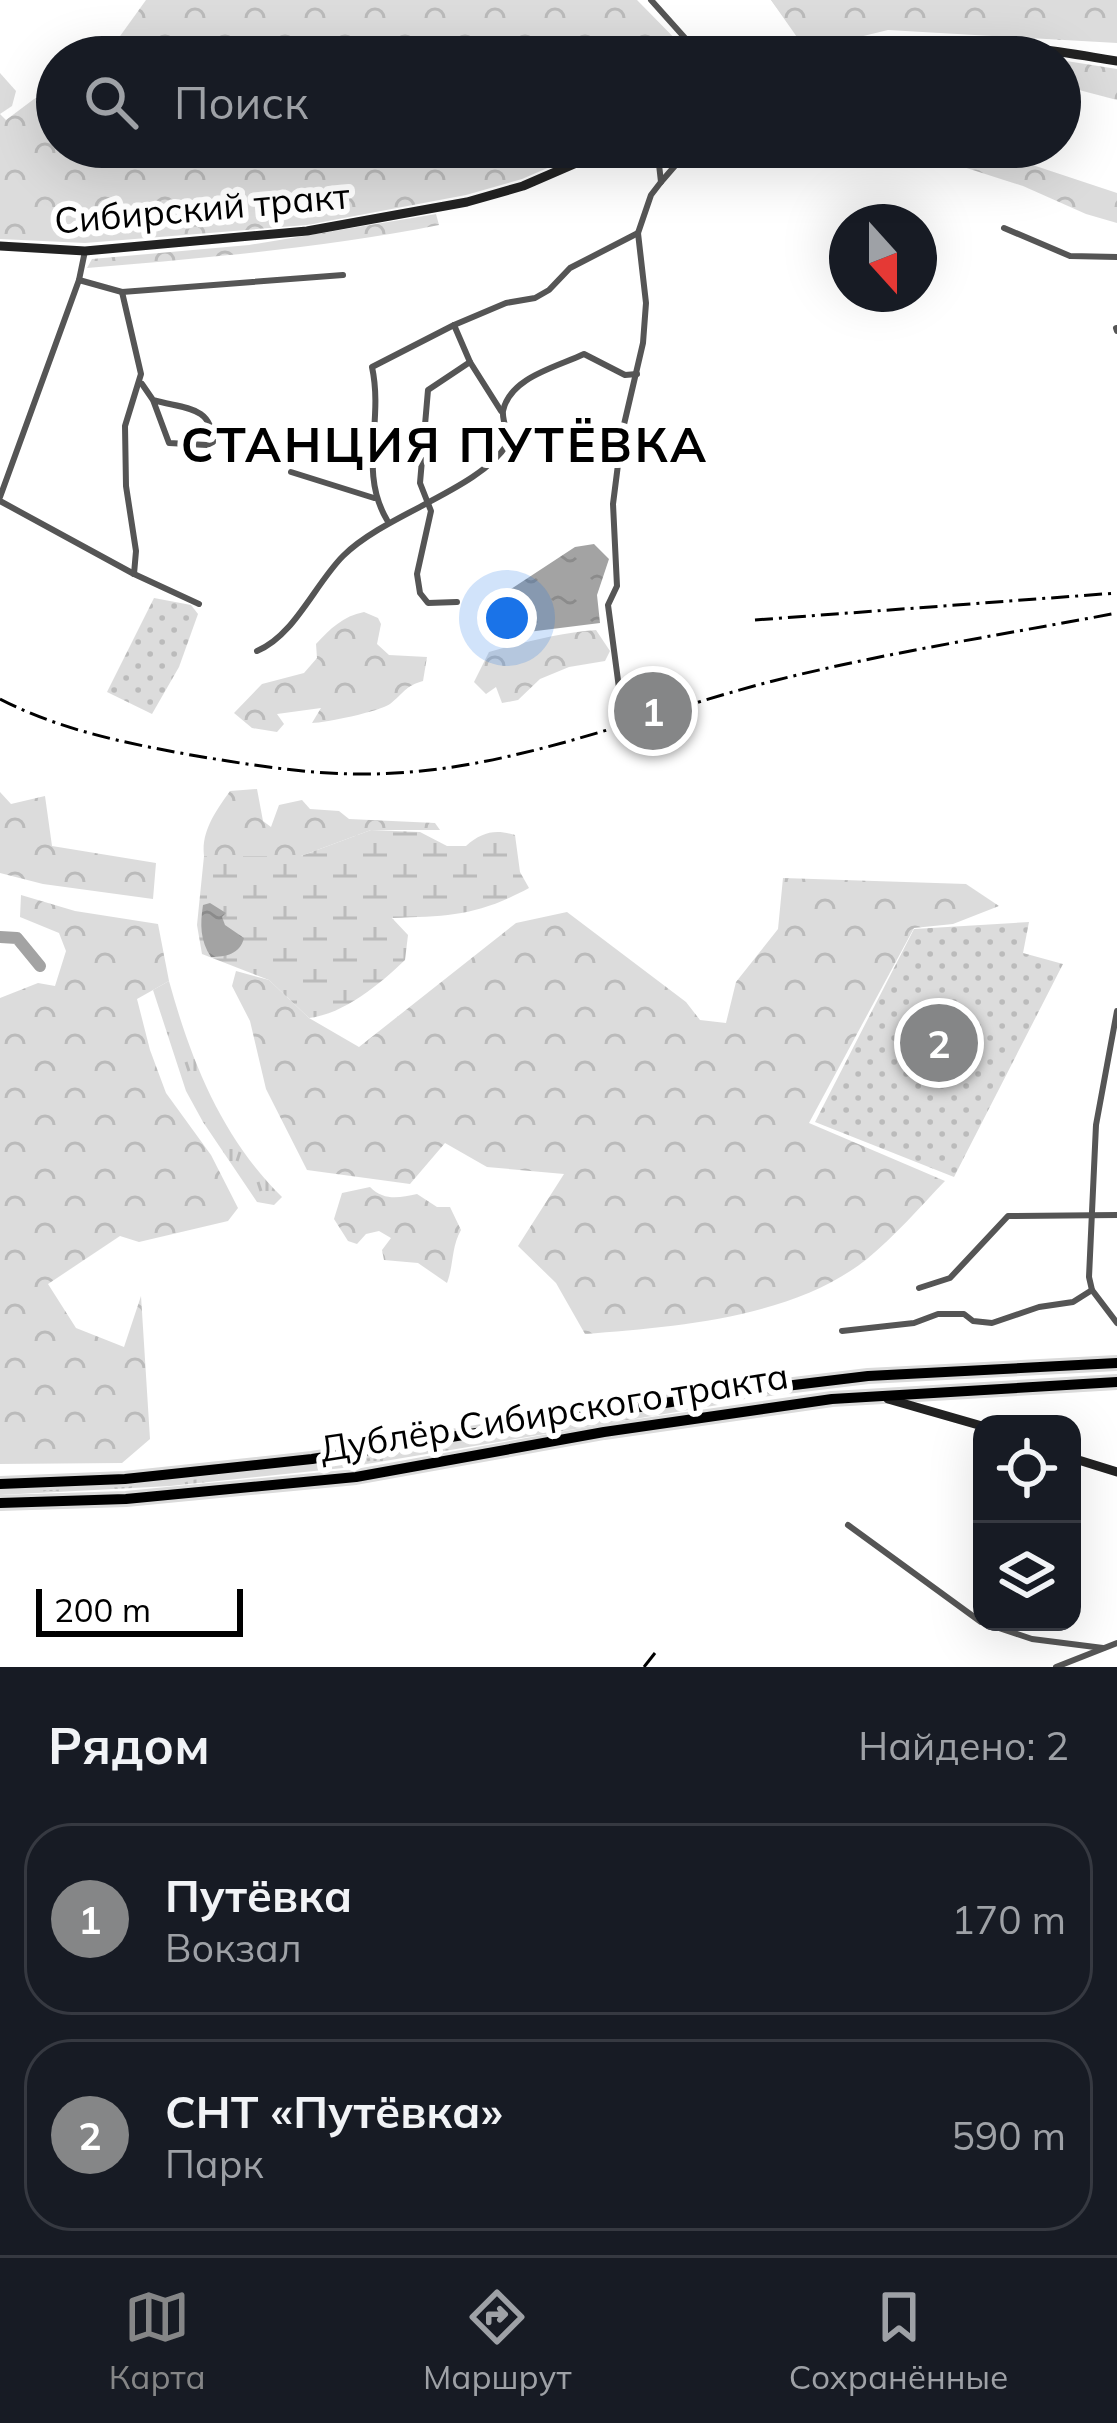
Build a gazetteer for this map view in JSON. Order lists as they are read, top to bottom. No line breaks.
{"streets":{"main road":["Сибирский тракт","Дублёр Сибирского тракта"]},"districts":["СТАНЦИЯ ПУТЁВКА"],"scale_bar":"200 m","north":"bottom","page":{"search":"Поиск","pins":["1","2"],"scale":"200 m","heading":["Рядом","Найдено: 2"],"list":[{"mark":"1","name":"Путёвка","note":"Вокзал","value":"170 m"},{"mark":"2","name":"СНТ «Путёвка»","note":"Парк","value":"590 m"}],"nav":["Карта","Маршрут","Сохранённые"]}}
